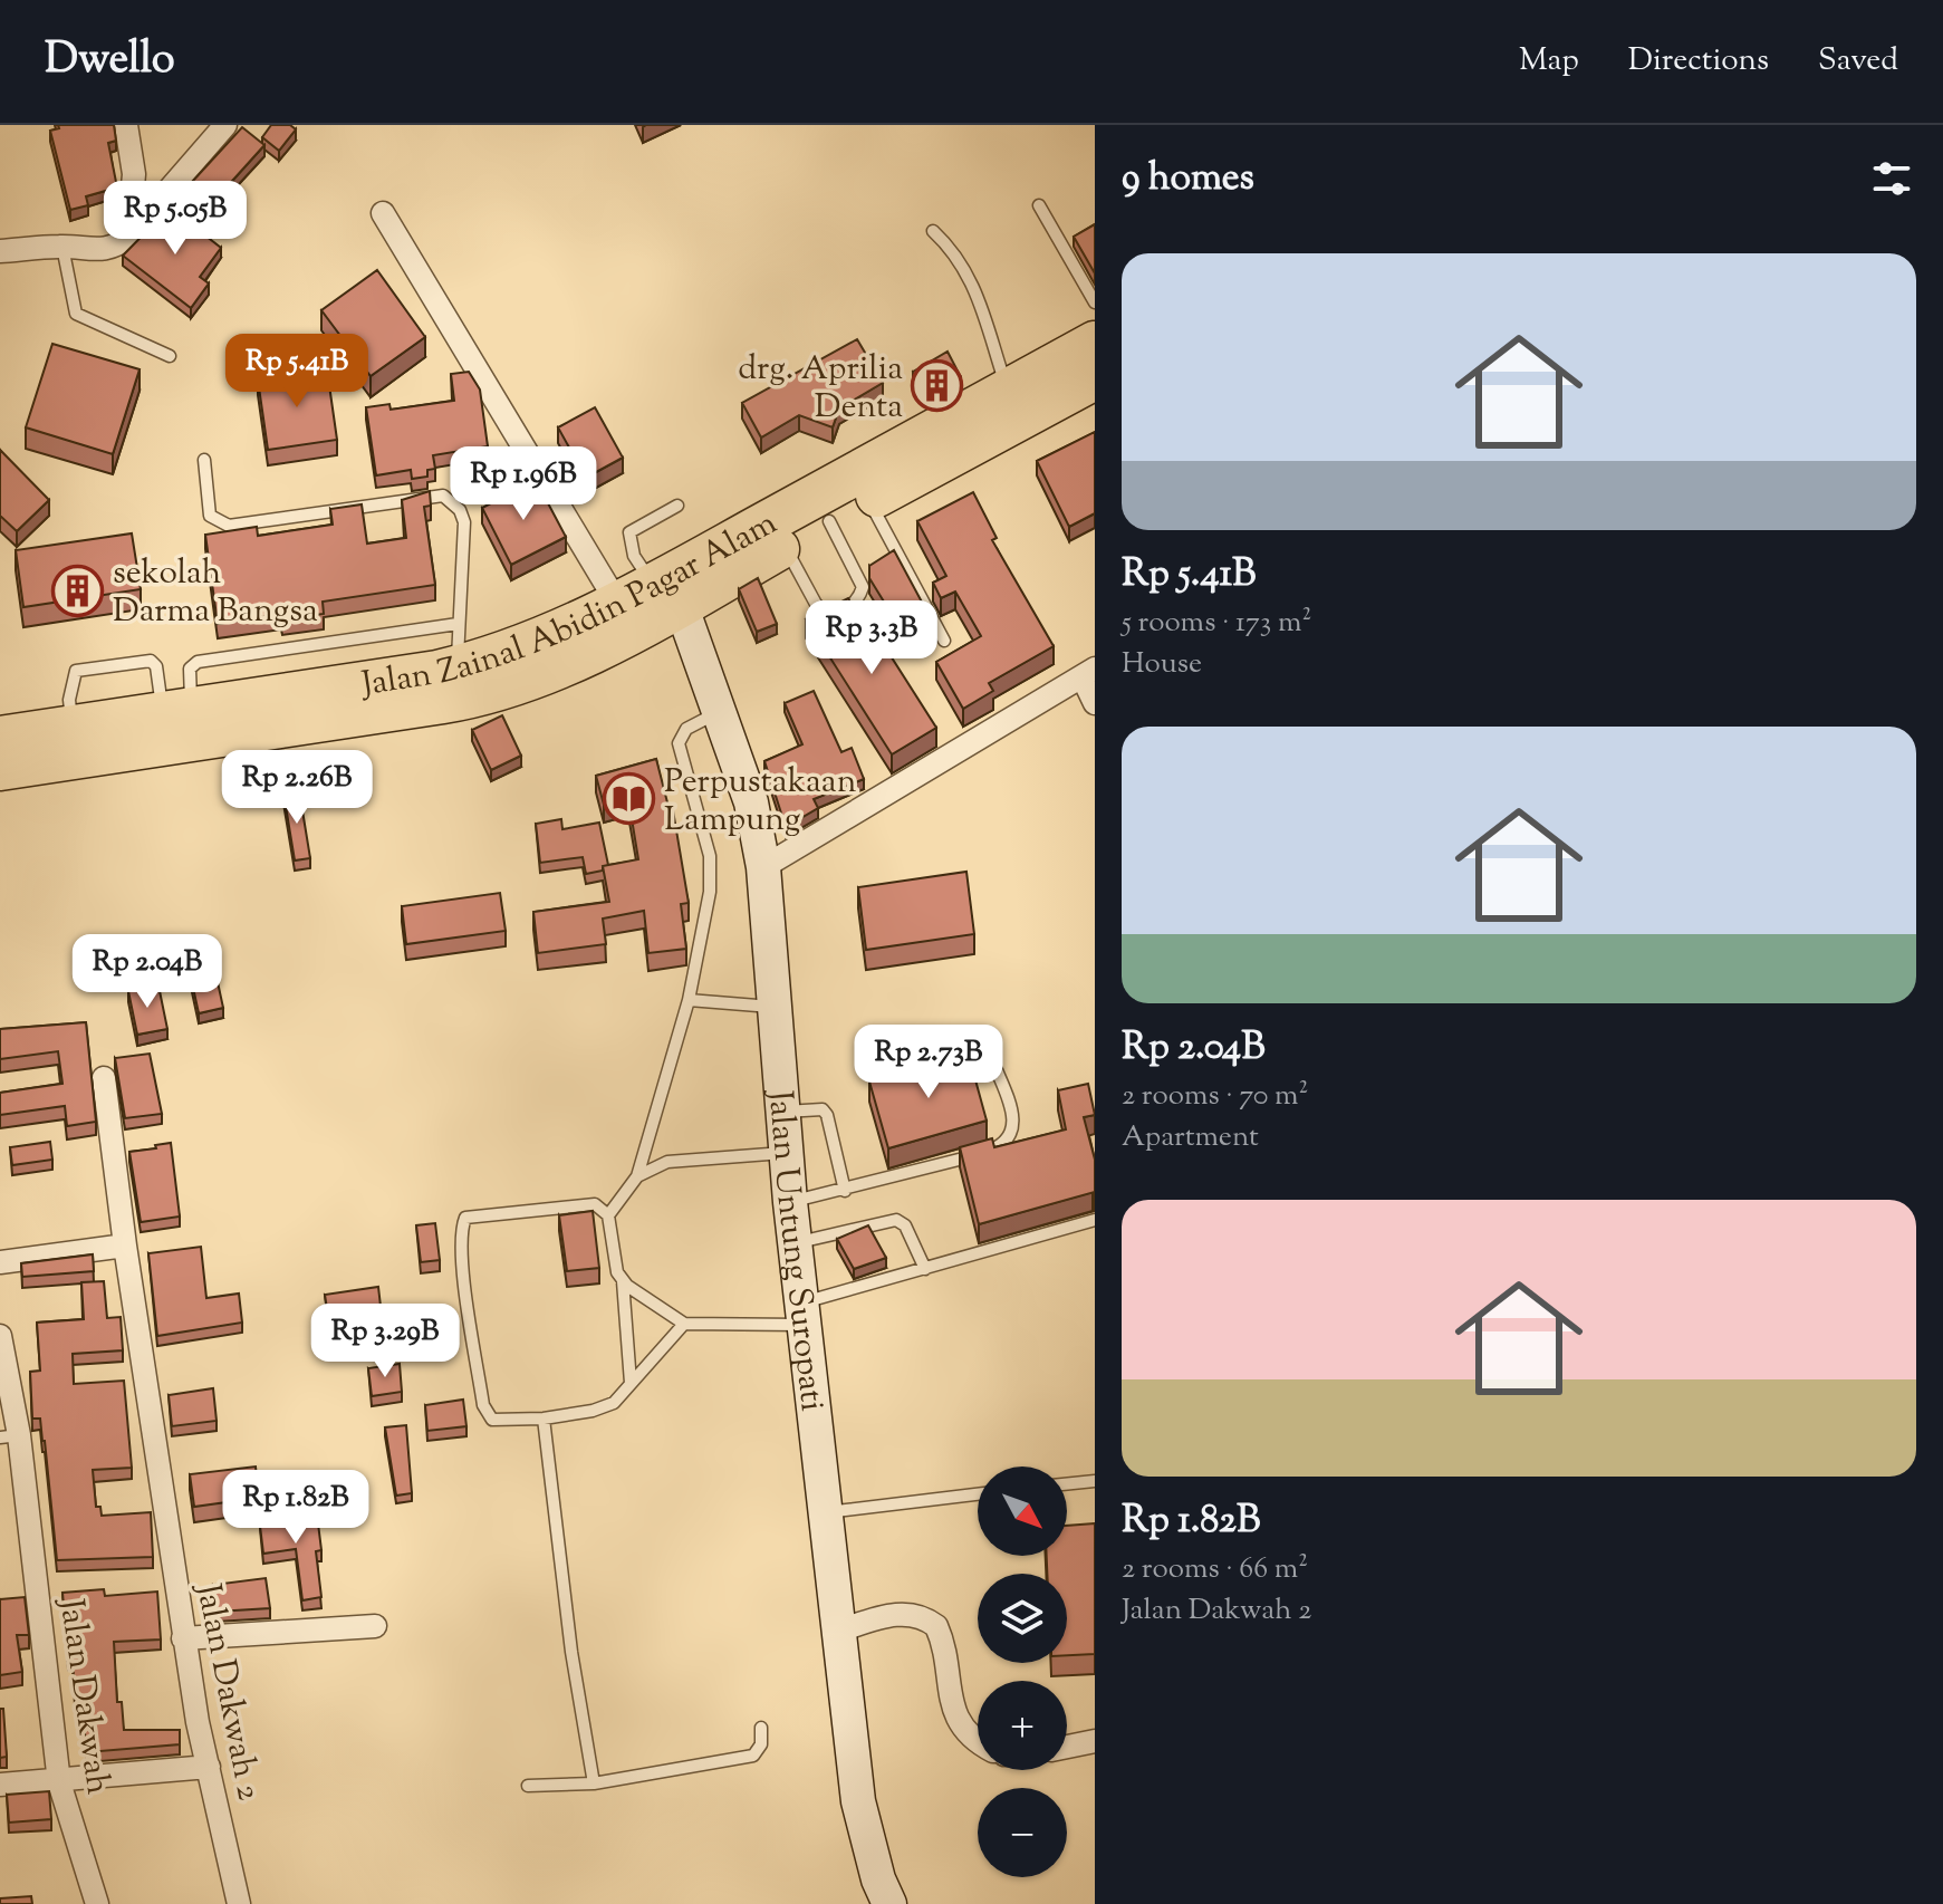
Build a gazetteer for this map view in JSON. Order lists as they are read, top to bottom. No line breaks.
{"streets":{"highway":["Jalan Zainal Abidin Pagar Alam"],"main road":["Jalan Untung Suropati"],"street":["Jalan Dakwah 2","Jalan Dakwah"]},"crossings":[["Jalan Zainal Abidin Pagar Alam","Jalan Untung Suropati"]],"places":{"building":["drg. Aprilia Denta","sekolah Darma Bangsa"],"library":["Perpustakaan Lampung"]},"north":"bottom right","page":{"header":"Dwello","nav":["Map","Directions","Saved"],"heading":"9 homes","price":["Rp 5.05B","Rp 5.41B","Rp 1.96B","Rp 3.3B","Rp 2.26B","Rp 2.04B","Rp 2.73B","Rp 3.29B","Rp 1.82B"],"list":[{"name":"Rp 5.41B","note":"5 rooms · 173 m² · House"},{"name":"Rp 2.04B","note":"2 rooms · 70 m² · Apartment"},{"name":"Rp 1.82B","note":"2 rooms · 66 m² · Jalan Dakwah 2"}],"map_buttons":["+","−"]}}
